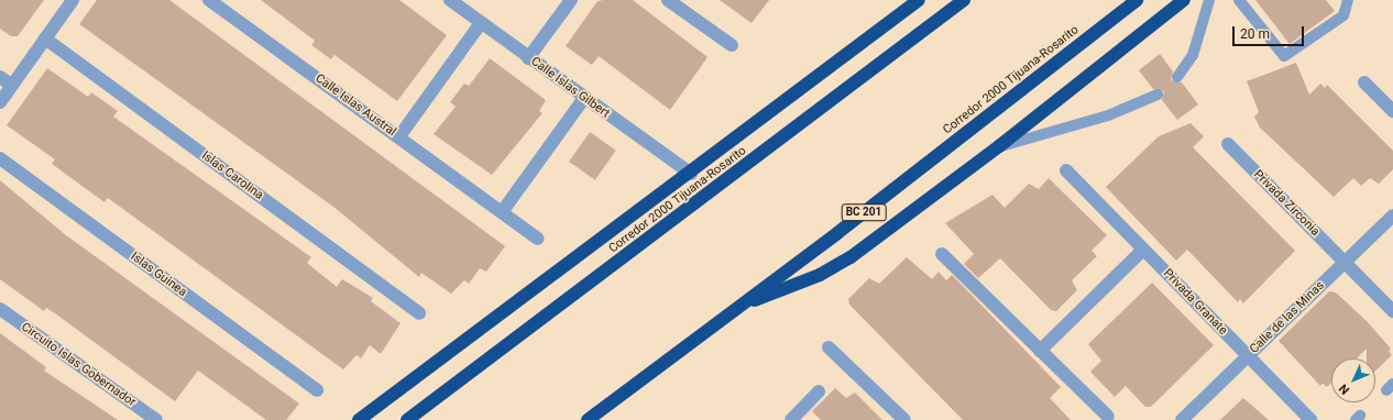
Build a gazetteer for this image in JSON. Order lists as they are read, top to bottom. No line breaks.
{"streets":{"highway":["Corredor 2000 Tijuana-Rosarito","BC 201"],"street":["Calle Islas Gilbert","Calle Islas Austral","Islas Carolina","Privada Zirconia","Islas Guinea","Privada Granate","Calle de las Minas","Circuito Islas Gobernador"]},"crossings":[["Privada Zirconia","Calle de las Minas"],["Privada Granate","Calle de las Minas"]],"scale_bar":"20 m","north":"bottom left"}
